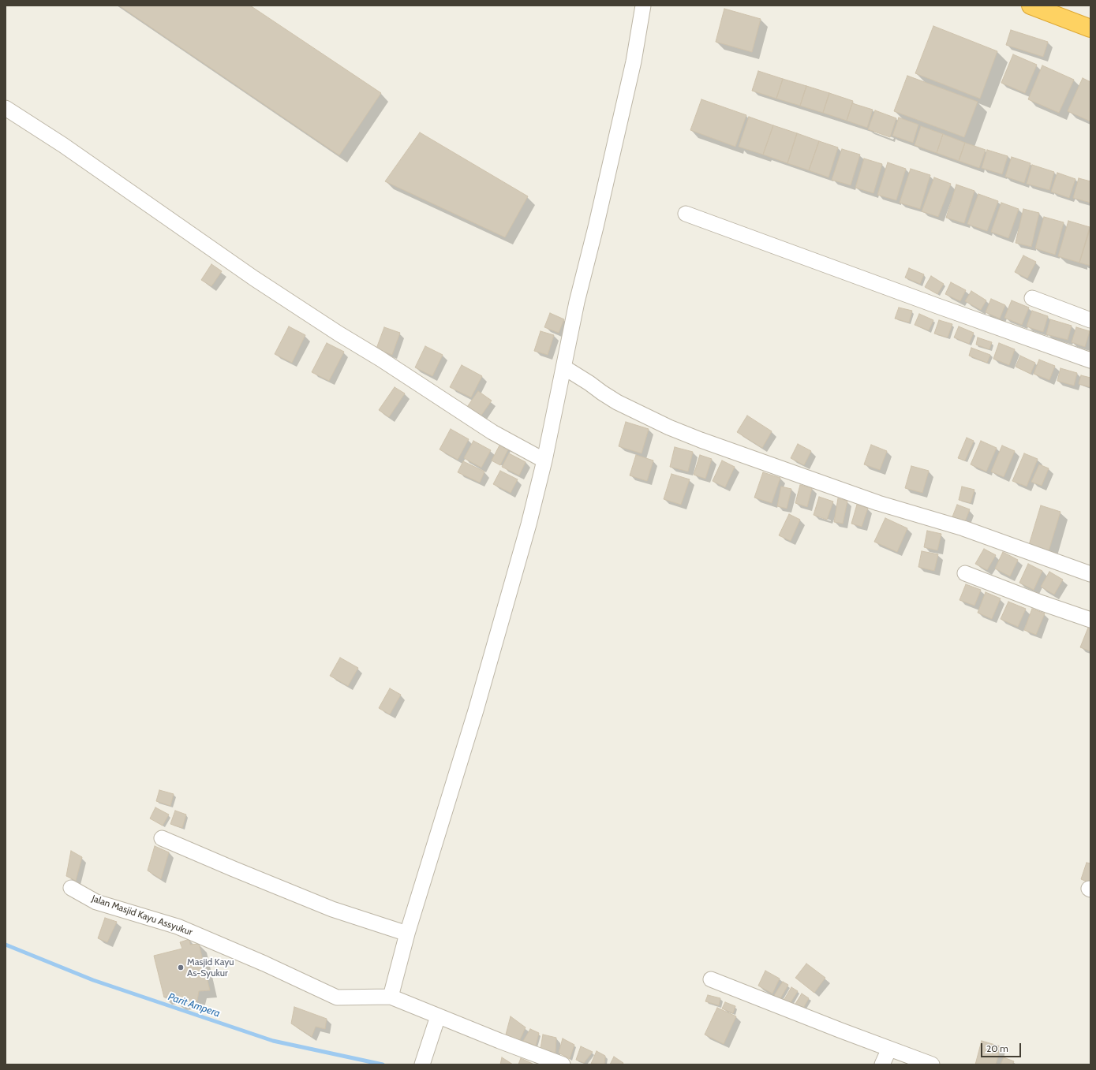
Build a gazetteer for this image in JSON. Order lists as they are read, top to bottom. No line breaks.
{"streets":{"street":["Jalan Masjid Kayu Assyukur"]},"water":["Parit Ampera"],"places":["Masjid Kayu As-Syukur"],"scale_bar":"20 m"}
